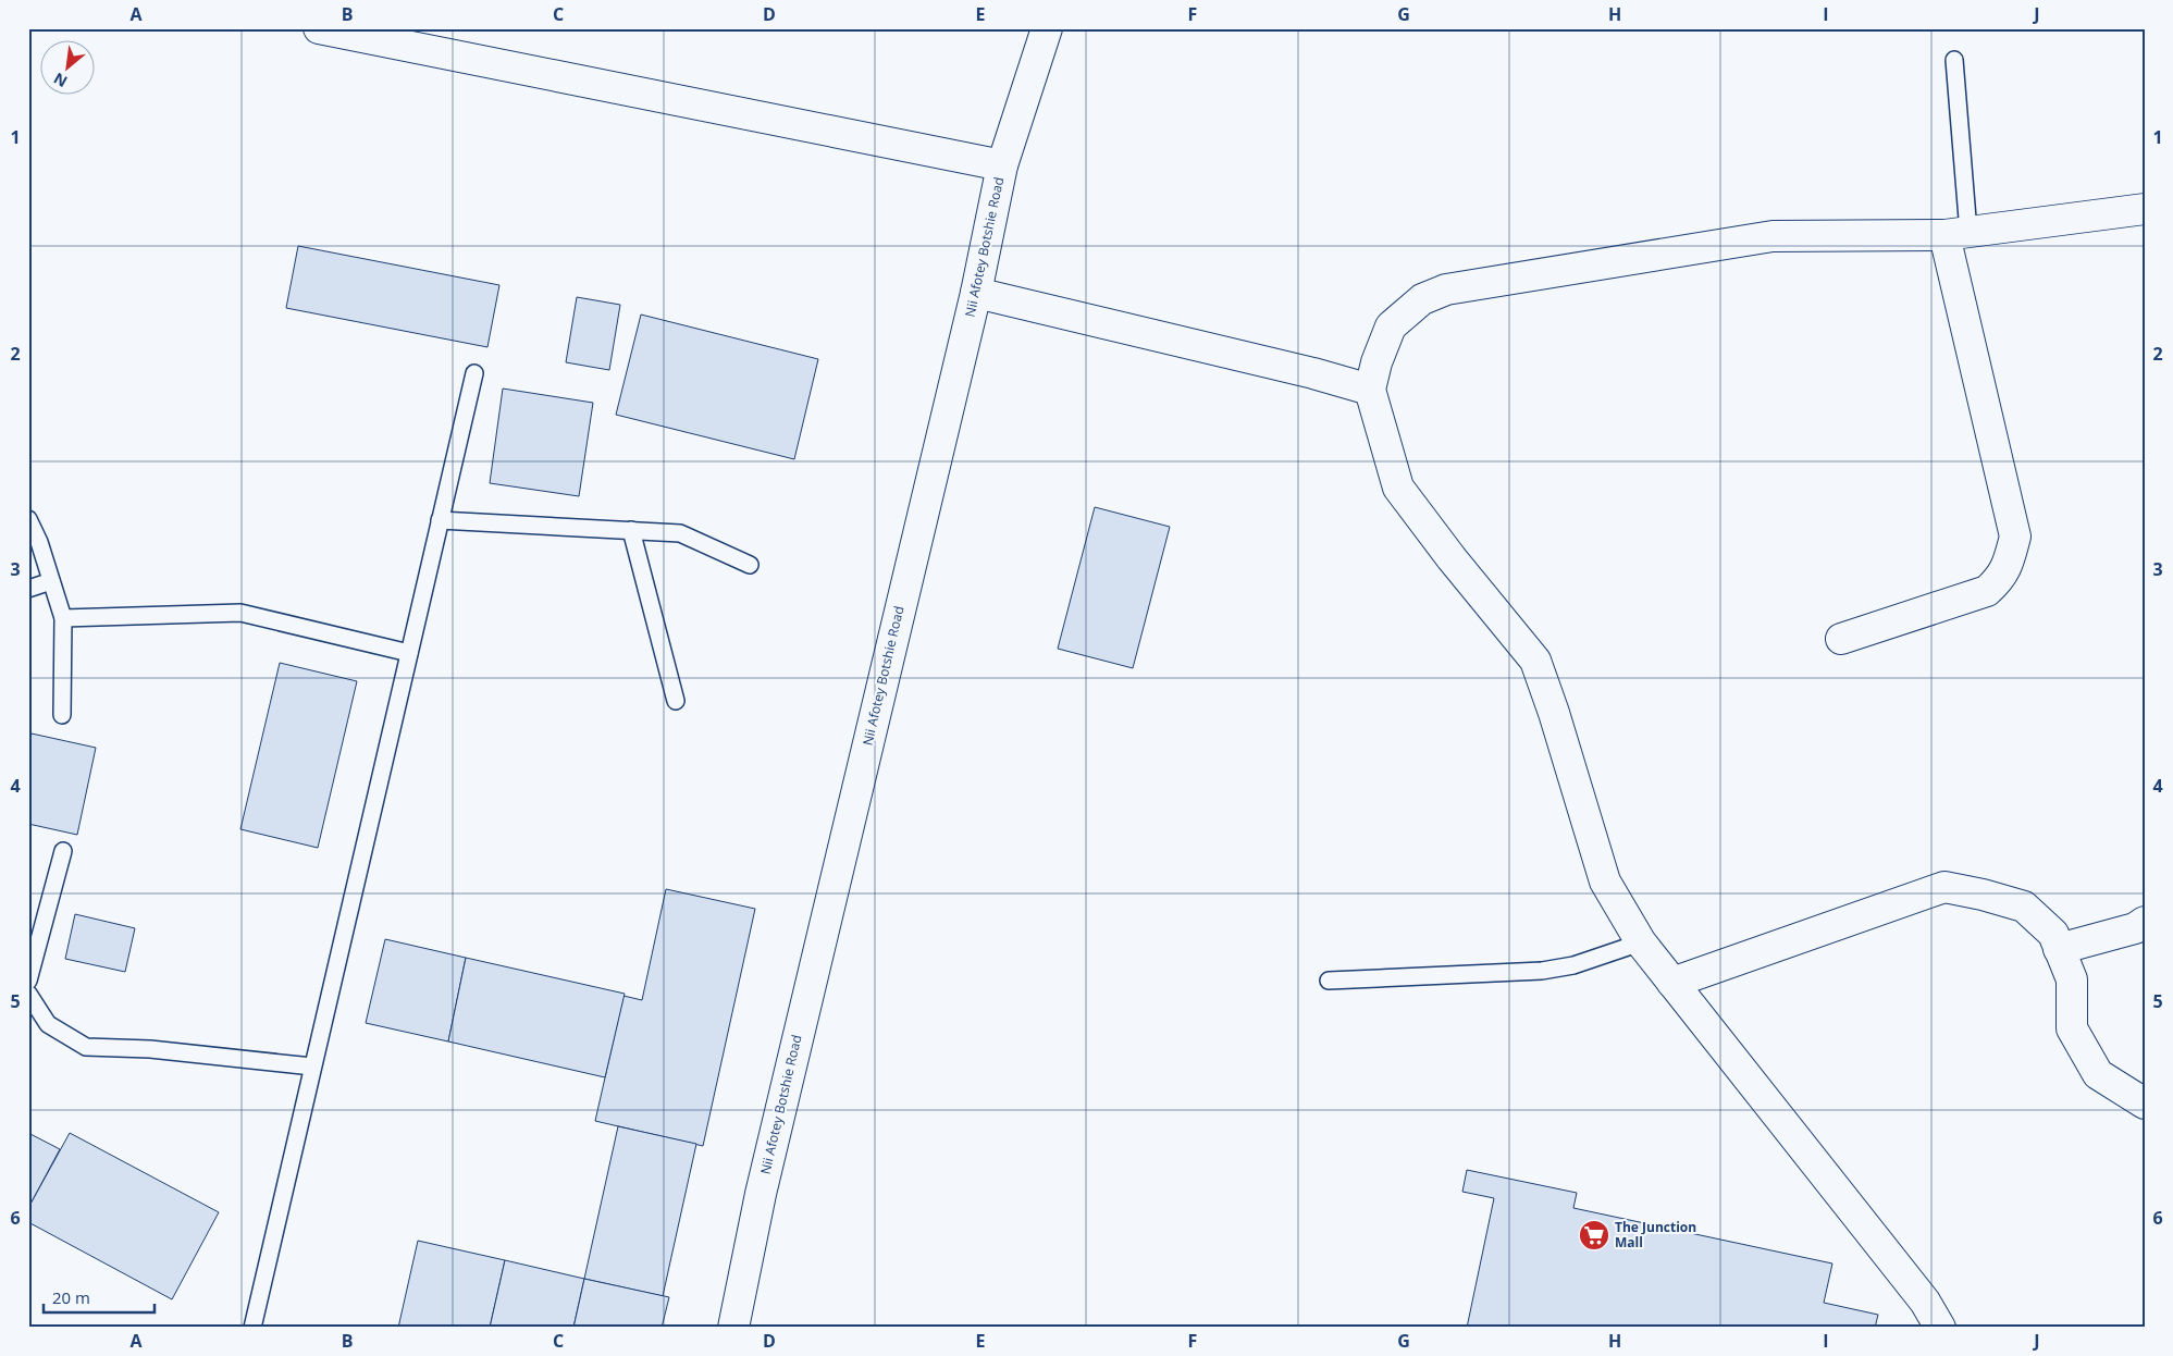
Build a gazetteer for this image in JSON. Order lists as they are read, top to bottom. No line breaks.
{"streets":{"street":["Nii Afotey Botshie Road"]},"places":{"supermarket":["The Junction Mall"]},"scale_bar":"20 m","north":"bottom left","grid":{"columns":["A","B","C","D","E","F","G","H","I","J"],"rows":["1","2","3","4","5","6"]}}
